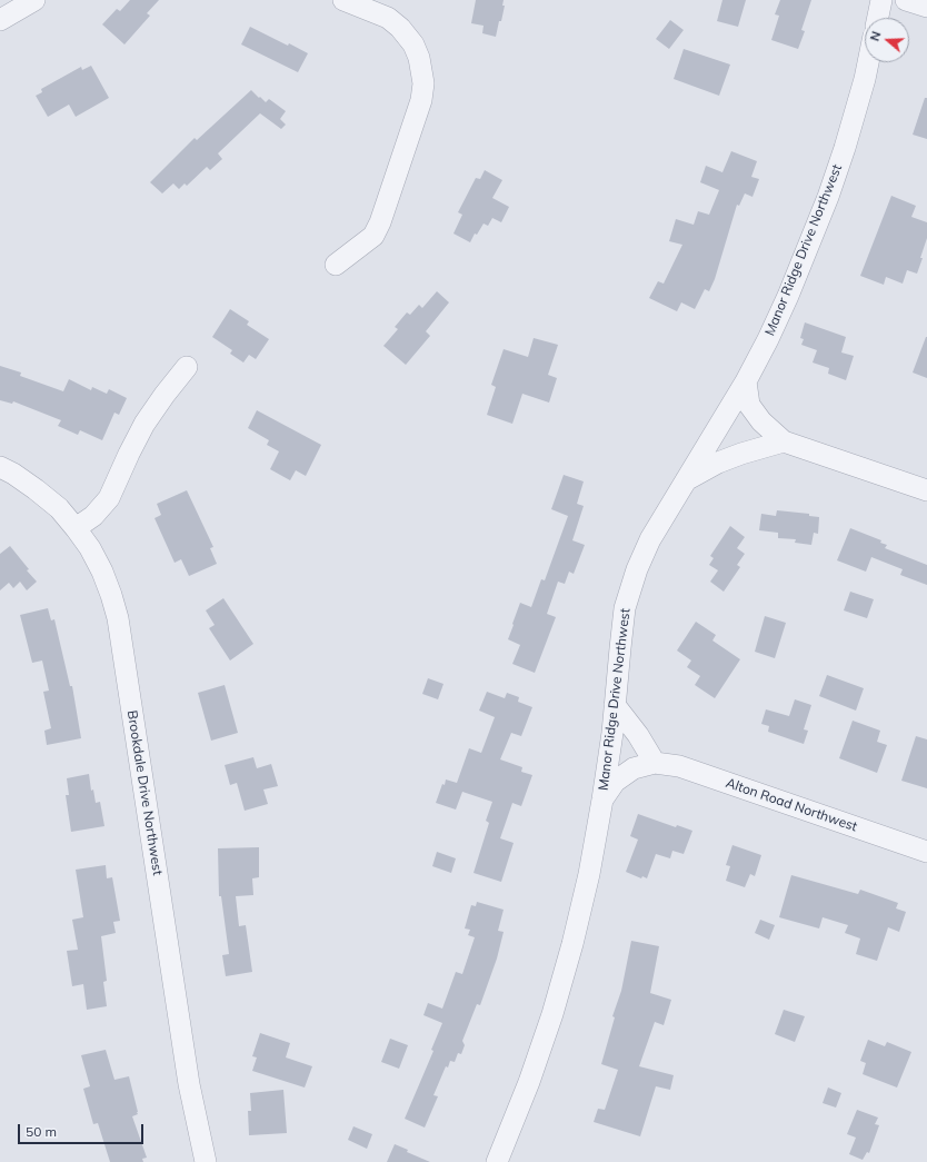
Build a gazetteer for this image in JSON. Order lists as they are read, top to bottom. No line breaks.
{"streets":{"street":["Manor Ridge Drive Northwest","Brookdale Drive Northwest","Alton Road Northwest"]},"crossings":[["Manor Ridge Drive Northwest","Alton Road Northwest"]],"scale_bar":"50 m","north":"left"}
